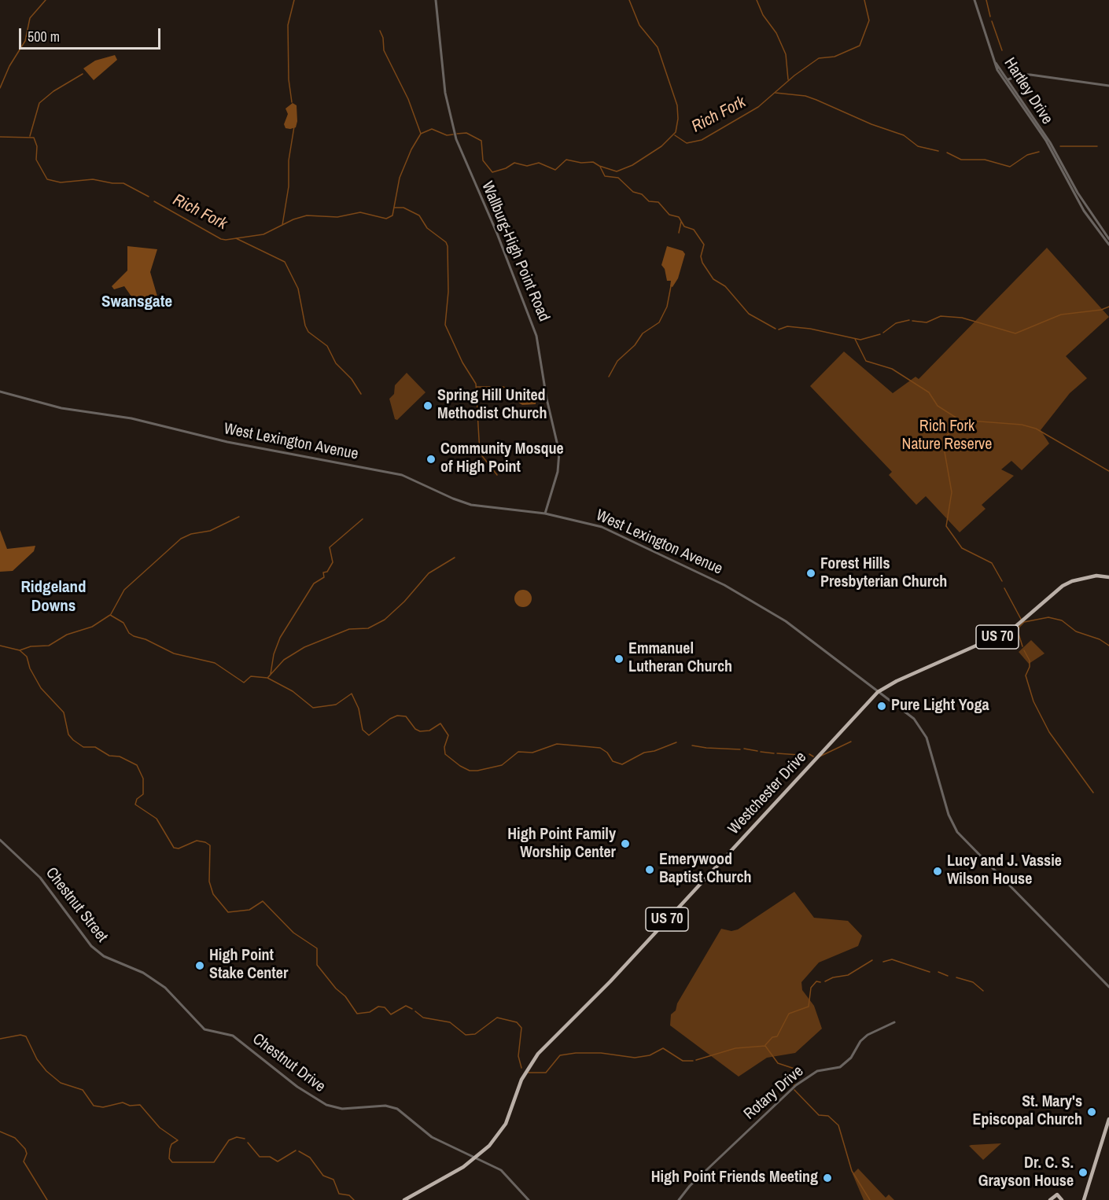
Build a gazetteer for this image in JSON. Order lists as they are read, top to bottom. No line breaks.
{"streets":{"main road":["US 70","Westchester Drive"],"street":["Hartley Drive","Wallburg-High Point Road","West Lexington Avenue","Chestnut Street","Chestnut Drive","Rotary Drive"]},"crossings":[["Wallburg-High Point Road","West Lexington Avenue"],["West Lexington Avenue","Westchester Drive"],["Westchester Drive","Chestnut Drive"],["Chestnut Street","Chestnut Drive"]],"districts":["Swansgate","Ridgeland Downs"],"water":["Rich Fork"],"parks":["Rich Fork Nature Reserve"],"places":["Spring Hill United Methodist Church","Community Mosque of High Point","Forest Hills Presbyterian Church","Emmanuel Lutheran Church","Pure Light Yoga","High Point Family Worship Center","Emerywood Baptist Church","Lucy and J. Vassie Wilson House","High Point Stake Center","St. Mary's Episcopal Church","Dr. C. S. Grayson House","High Point Friends Meeting"],"scale_bar":"500 m"}
